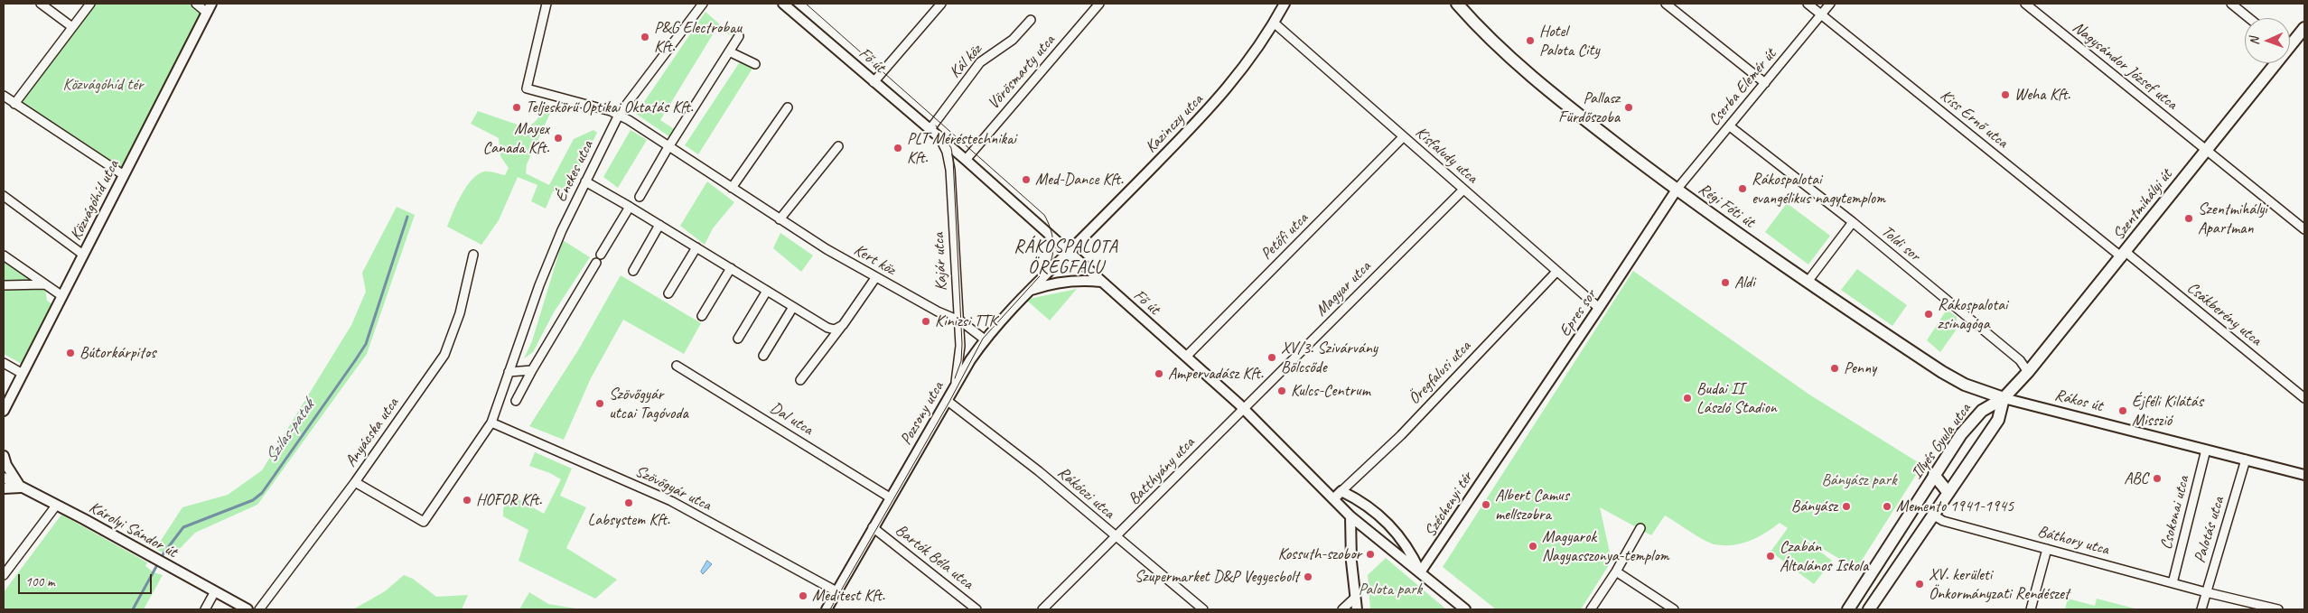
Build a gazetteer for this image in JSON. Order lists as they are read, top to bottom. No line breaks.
{"streets":{"main road":["Szentmihályi út","Régi Fóti út","Illyés Gyula utca"],"street":["Fő út","Kál köz","Nagysándor József utca","Vörösmarty utca","Cserba Elemér út","Kiss Ernő utca","Kazinczy utca","Kisfaludy utca","Énekes utca","Közvágóhíd utca","Petőfi utca","Toldi sor","Kert köz","Kajár utca","Magyar utca","Epres sor","Csákberény utca","Öregfalusi utca","Rákos út","Pozsony utca","Dal utca","Anyácska utca","Batthyány utca","Szövőgyár utca","Rákóczi utca","Széchenyi tér","Csokonai utca","Károlyi Sándor út","Palotás utca","Báthory utca","Bartók Béla utca"]},"crossings":[["Fő út","Kál köz"],["Fő út","Vörösmarty utca"],["Fő út","Kazinczy utca"],["Fő út","Petőfi utca"],["Fő út","Kajár utca"],["Fő út","Magyar utca"],["Fő út","Pozsony utca"],["Fő út","Batthyány utca"],["Fő út","Széchenyi tér"],["Nagysándor József utca","Szentmihályi út"],["Cserba Elemér út","Kiss Ernő utca"],["Cserba Elemér út","Régi Fóti út"],["Cserba Elemér út","Toldi sor"],["Cserba Elemér út","Epres sor"],["Kiss Ernő utca","Szentmihályi út"],["Kiss Ernő utca","Csákberény utca"],["Kazinczy utca","Kisfaludy utca"],["Kazinczy utca","Pozsony utca"],["Kisfaludy utca","Petőfi utca"],["Kisfaludy utca","Magyar utca"],["Kisfaludy utca","Epres sor"],["Kisfaludy utca","Öregfalusi utca"],["Énekes utca","Kert köz"],["Énekes utca","Anyácska utca"],["Énekes utca","Szövőgyár utca"],["Szentmihályi út","Régi Fóti út"],["Szentmihályi út","Toldi sor"],["Szentmihályi út","Csákberény utca"],["Szentmihályi út","Rákos út"],["Szentmihályi út","Illyés Gyula utca"],["Régi Fóti út","Epres sor"],["Régi Fóti út","Rákos út"],["Régi Fóti út","Illyés Gyula utca"],["Kert köz","Kajár utca"],["Kert köz","Pozsony utca"],["Kajár utca","Pozsony utca"],["Magyar utca","Batthyány utca"],["Epres sor","Széchenyi tér"],["Öregfalusi utca","Széchenyi tér"],["Rákos út","Illyés Gyula utca"],["Rákos út","Csokonai utca"],["Rákos út","Palotás utca"],["Pozsony utca","Dal utca"],["Pozsony utca","Szövőgyár utca"],["Pozsony utca","Rákóczi utca"],["Pozsony utca","Bartók Béla utca"],["Batthyány utca","Rákóczi utca"],["Csokonai utca","Báthory utca"],["Palotás utca","Báthory utca"]],"districts":["RÁKOSPALOTA ÖREGFALU"],"water":["Szilas-patak"],"parks":["Közvágóhíd tér","Bányász park","Palota park"],"places":["P&G Electrobau Kft.","Hotel Palota City","Weha Kft.","Teljeskörű Optikai Oktatás Kft.","Pallasz Fürdőszoba","Mayex Canada Kft.","PLT Méréstechnikai Kft.","Med-Dance Kft.","Rákospalotai evangélikus nagytemplom","Szentmihályi Apartman","Aldi","Rákospalotai zsinagóga","Kinizsi TTK","Bútorkárpitos","XV/3. Szivárvány Bölcsőde","Penny","Ampervadász Kft.","Kulcs-Centrum","Budai II László Stadion","Szövőgyár utcai Tagóvoda","Éjféli Kilátás Misszió","ABC","HOFOR Kft.","Labsystem Kft.","Albert Camus mellszobra","Bányász","Memento 1941-1945","Magyarok Nagyasszonya-templom","Kossuth-szobor","Czabán Általános Iskola","Szupermarket D&P Vegyesbolt","XV. kerületi Önkormányzati Rendészet","Meditest Kft."],"scale_bar":"100 m","north":"left"}
